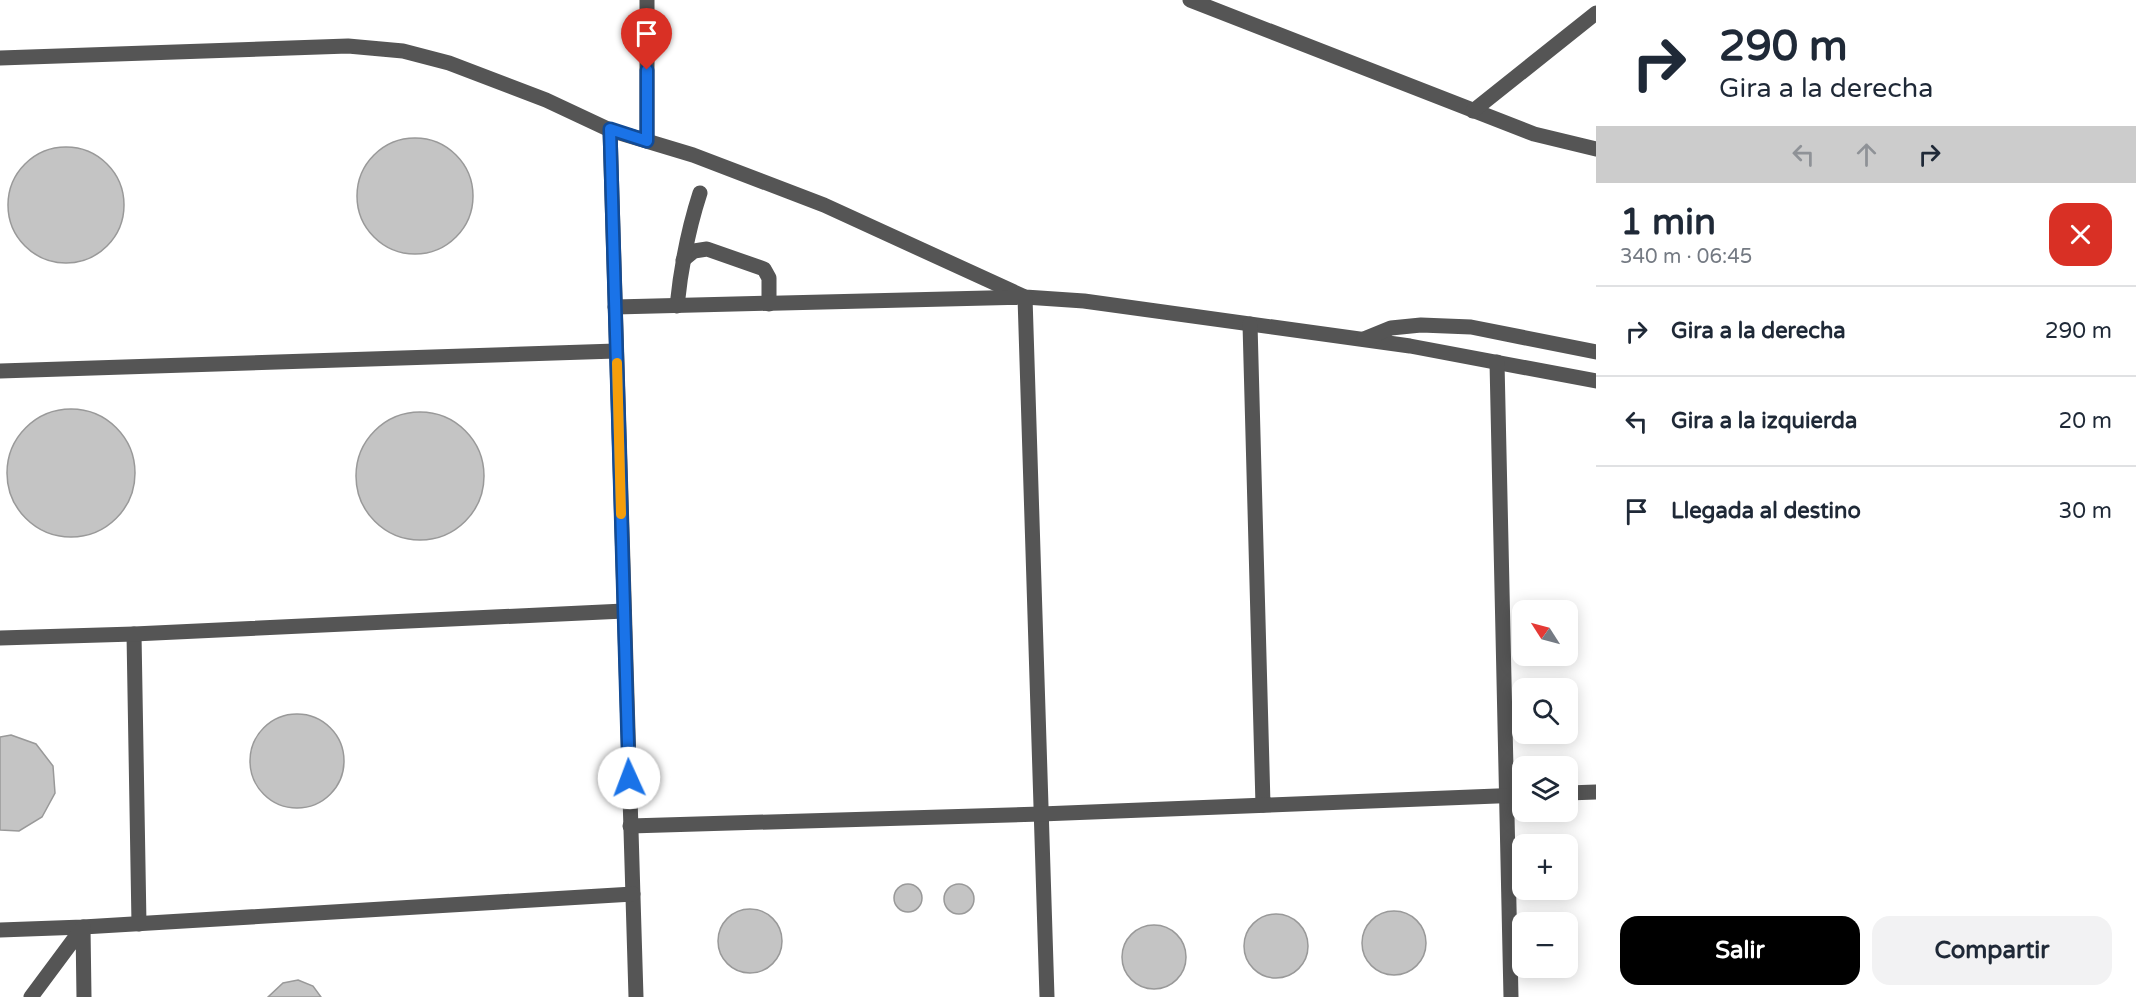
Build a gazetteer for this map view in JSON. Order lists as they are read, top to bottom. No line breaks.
{"north":"top left","page":{"turn":["290 m","Gira a la derecha"],"heading":["1 min","340 m · 06:45"],"list":[{"name":"Gira a la derecha","value":"290 m"},{"name":"Gira a la izquierda","value":"20 m"},{"name":"Llegada al destino","value":"30 m"}],"map_buttons":["+","−"],"buttons":["Salir","Compartir"]}}
